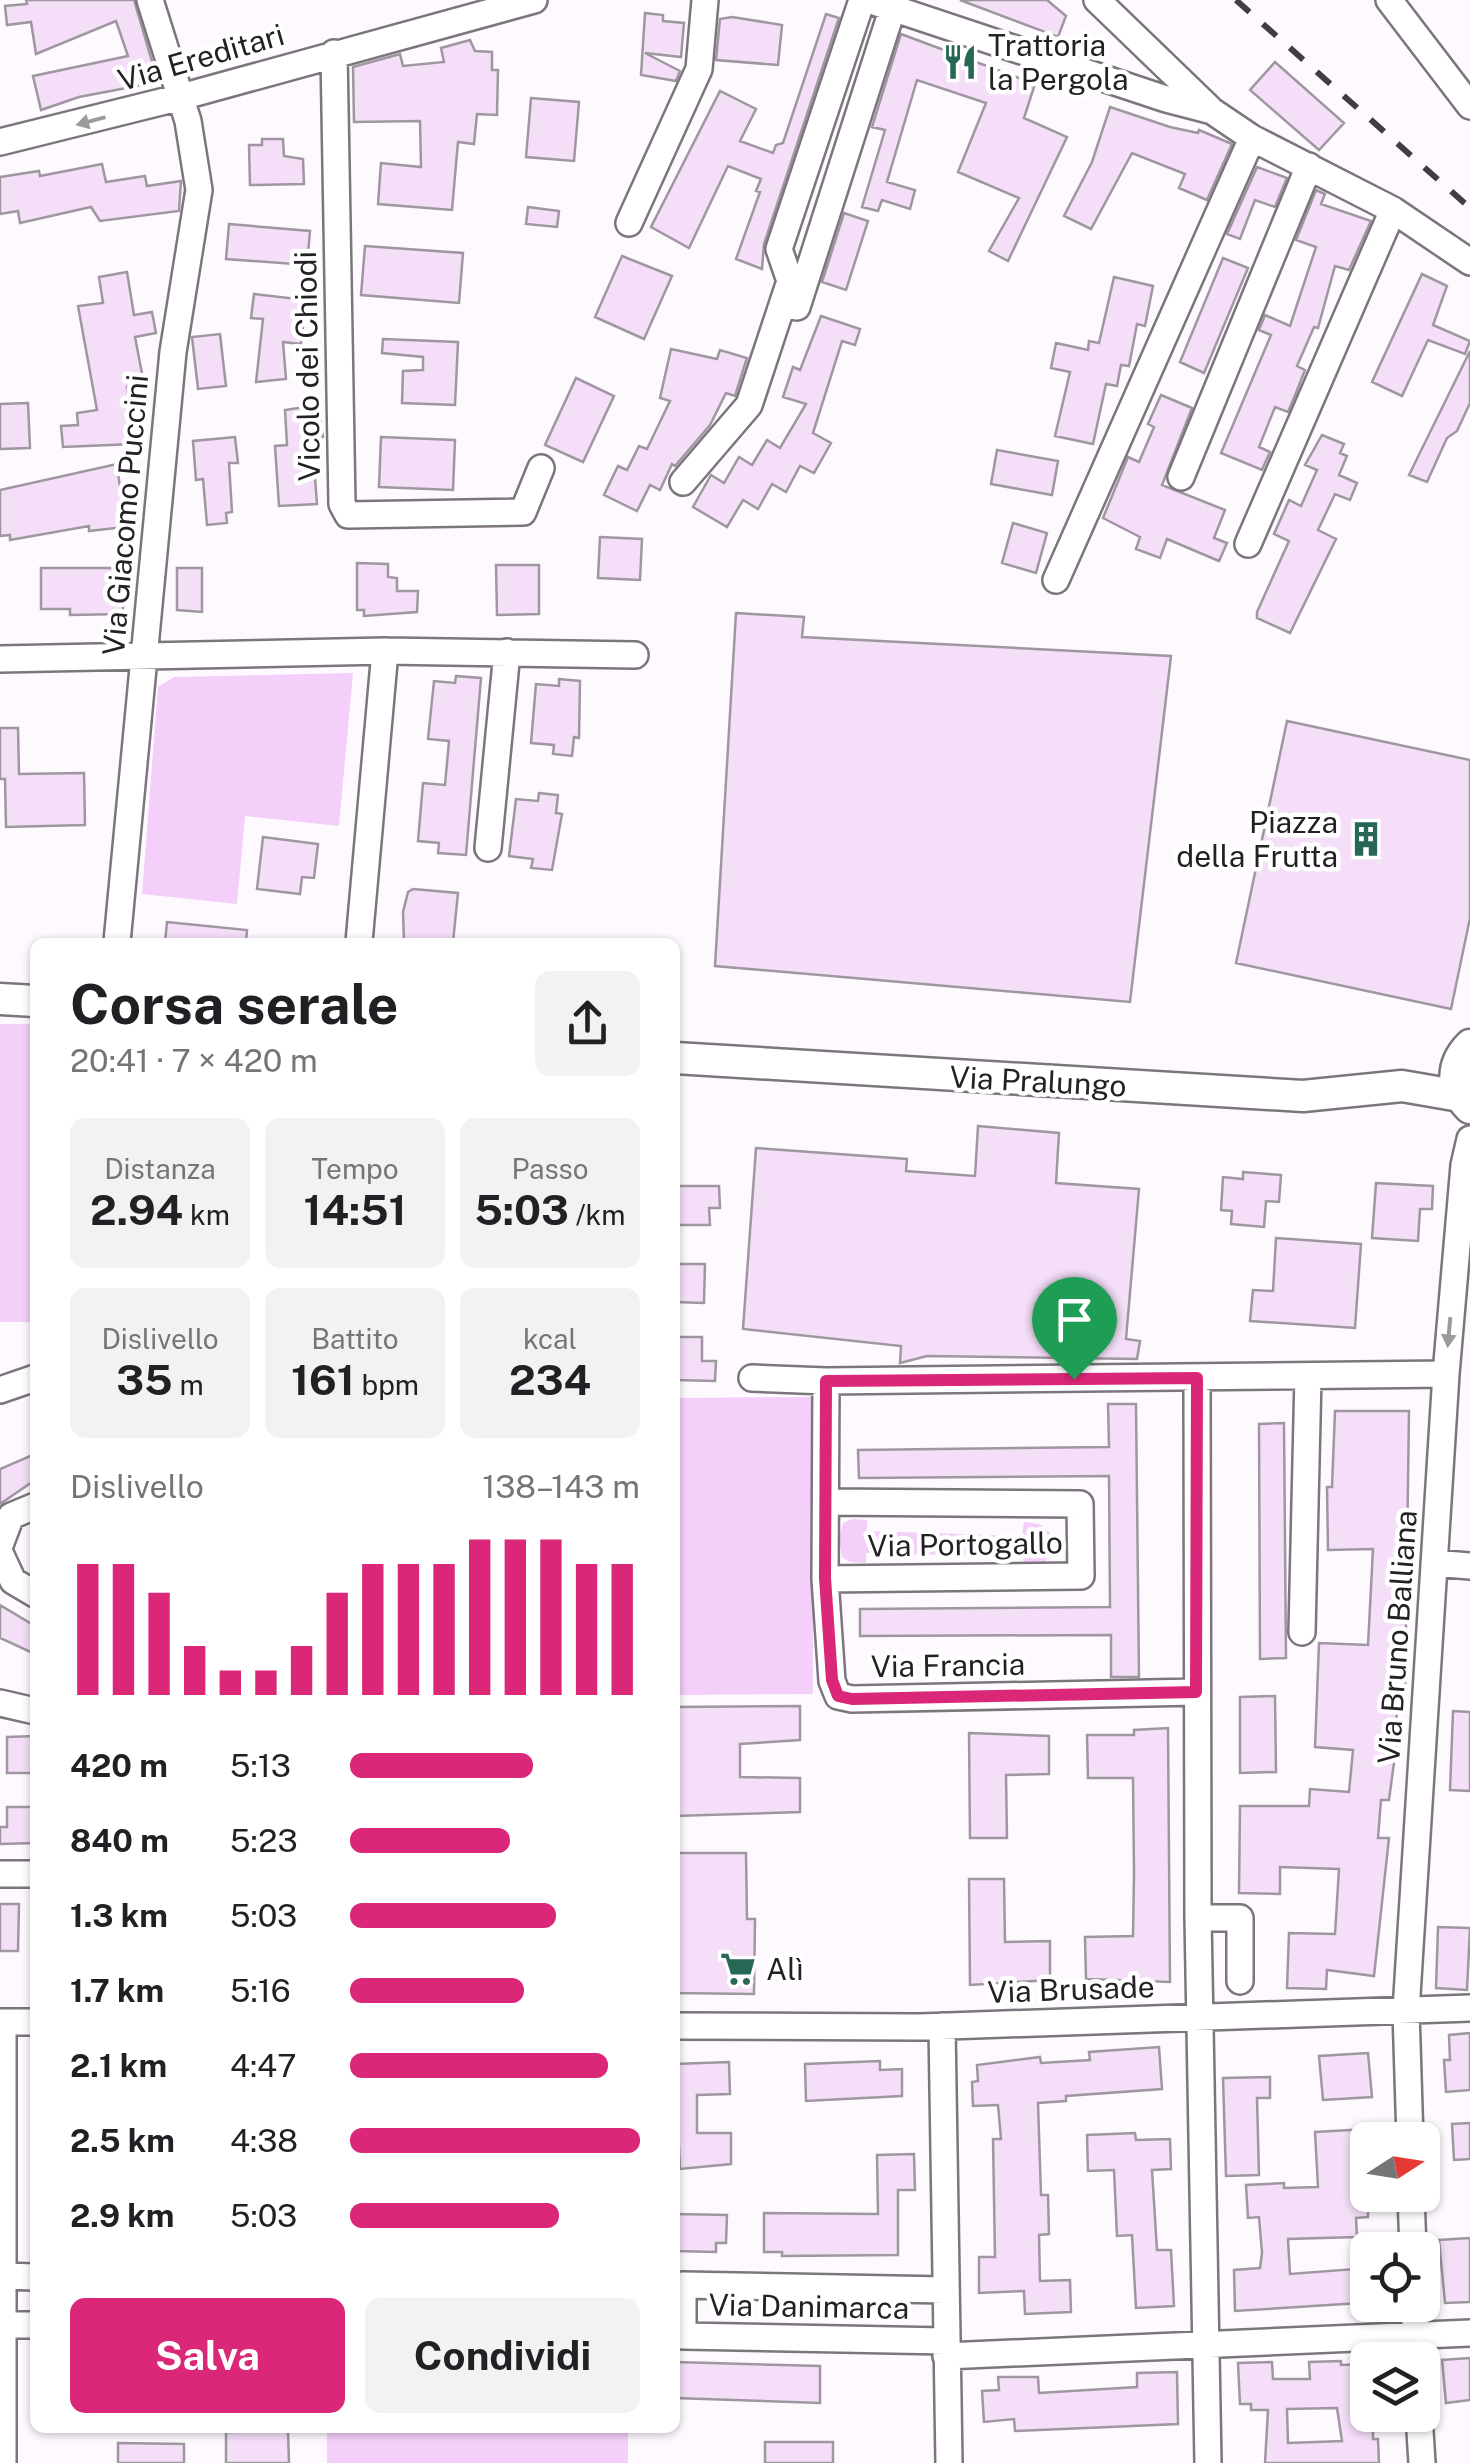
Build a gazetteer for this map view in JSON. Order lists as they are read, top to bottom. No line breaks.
{"streets":{"street":["Via Ereditari","Vicolo dei Chiodi","Via Giacomo Puccini","Via Pralungo","Via Portogallo","Via Bruno Balliana","Via Francia","Via Brusade","Via Danimarca"]},"crossings":[["Via Ereditari","Vicolo dei Chiodi"],["Via Ereditari","Via Giacomo Puccini"],["Via Portogallo","Via Francia"],["Via Bruno Balliana","Via Brusade"]],"places":{"restaurant":["Trattoria la Pergola"],"building":["Piazza della Frutta"],"supermarket":["Alì"]},"north":"right","page":{"heading":["Corsa serale","20:41 · 7 × 420 m"],"stats":[["Distanza","2.94 km"],["Tempo","14:51"],["Passo","5:03 /km"],["Dislivello","35 m"],["Battito","161 bpm"],["kcal","234"]],"chart":["Dislivello","138–143 m"],"list":[{"name":"420 m","note":"5:13"},{"name":"840 m","note":"5:23"},{"name":"1.3 km","note":"5:03"},{"name":"1.7 km","note":"5:16"},{"name":"2.1 km","note":"4:47"},{"name":"2.5 km","note":"4:38"},{"name":"2.9 km","note":"5:03"}],"buttons":["Salva","Condividi"]}}
